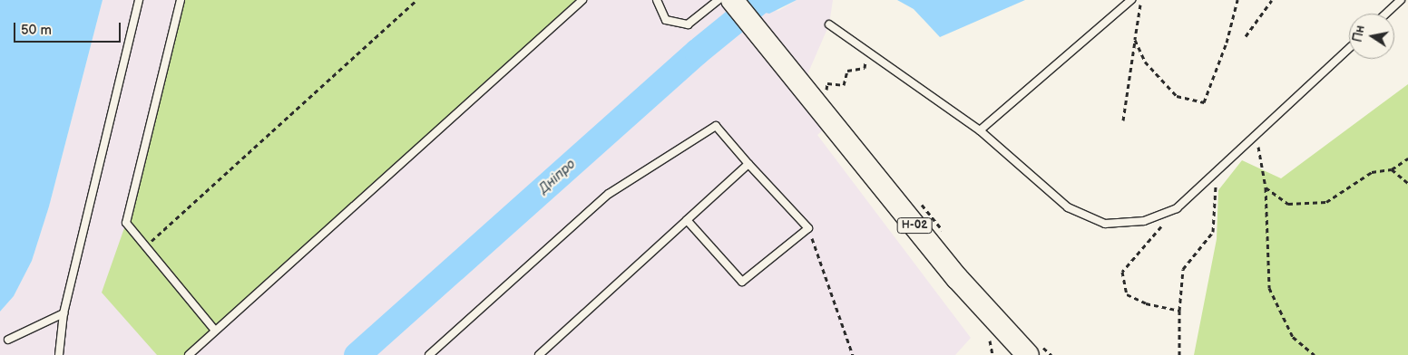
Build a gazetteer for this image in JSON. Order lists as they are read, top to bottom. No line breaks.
{"streets":{"main road":["Н-02"]},"water":["Дніпро"],"scale_bar":"50 m","north":"left"}
